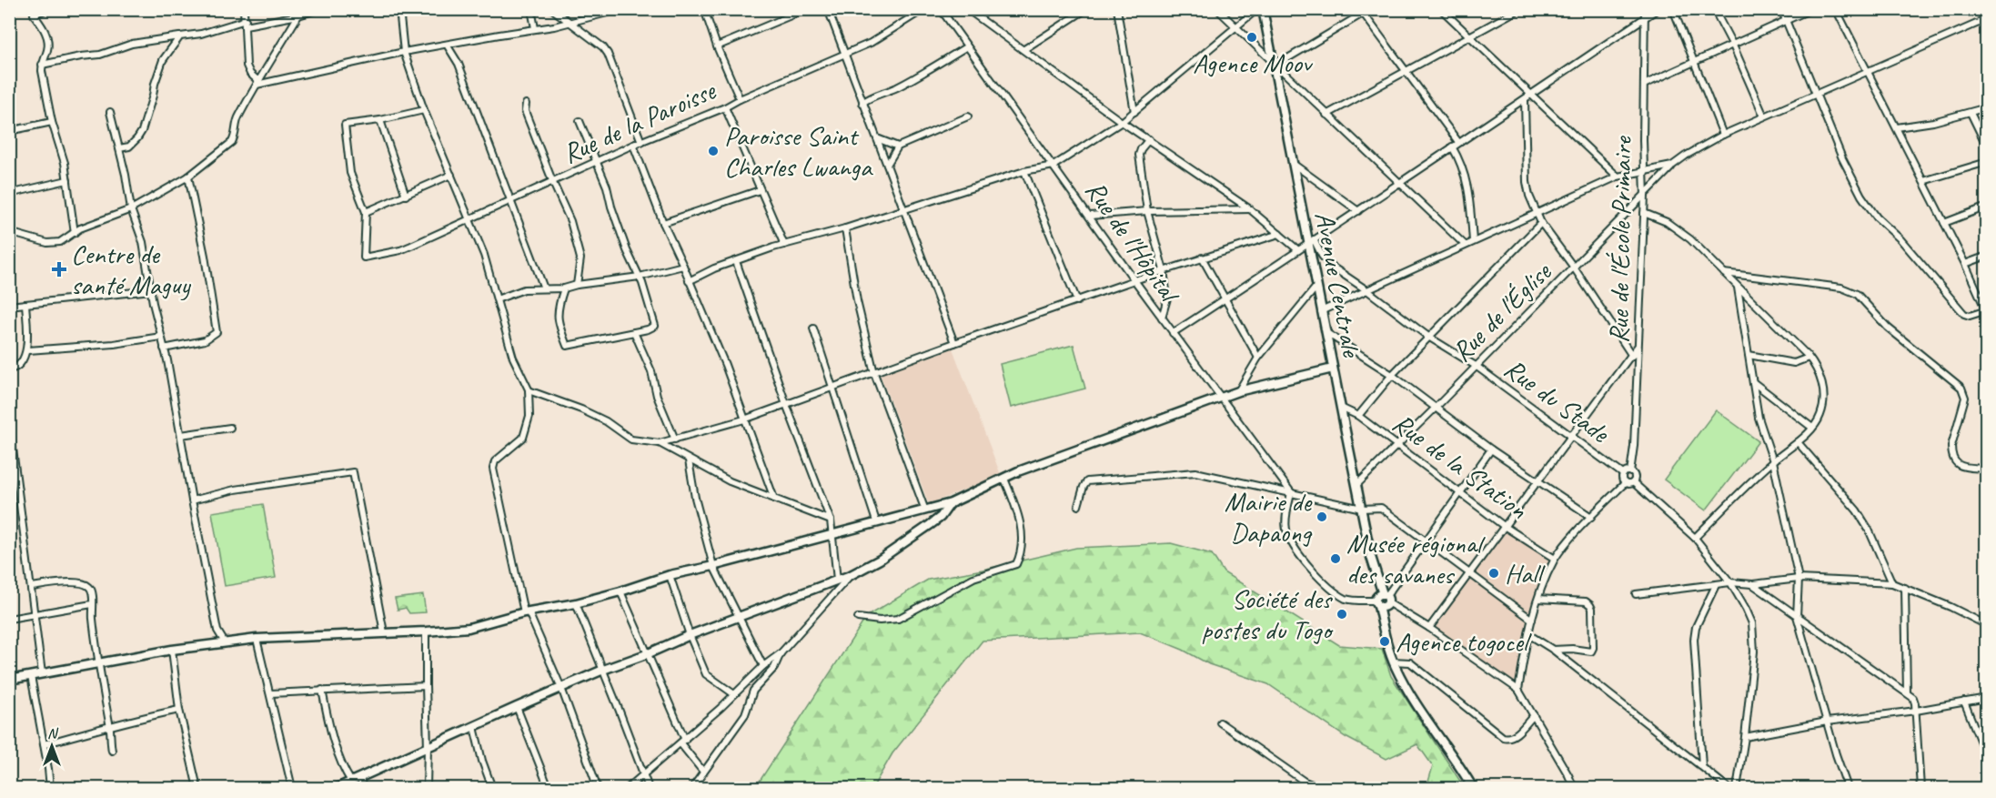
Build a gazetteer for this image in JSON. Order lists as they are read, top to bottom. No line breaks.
{"streets":{"main road":["Avenue Centrale"],"street":["Rue de la Paroisse","Rue de l'Hôpital","Rue de l'École Primaire","Rue de l'Église","Rue du Stade","Rue de la Station"]},"crossings":[["Rue de l'École Primaire","Rue de l'Église"],["Rue de l'École Primaire","Rue du Stade"],["Avenue Centrale","Rue de l'Église"],["Avenue Centrale","Rue du Stade"],["Avenue Centrale","Rue de la Station"],["Rue de l'Église","Rue du Stade"],["Rue de l'Église","Rue de la Station"]],"places":{"other":["Agence Moov","Paroisse Saint Charles Lwanga","Mairie de Dapaong","Musée régional des savanes","Hall","Société des postes du Togo","Agence togocel"],"health":["Centre de santé Maguy"]},"north":"top"}
